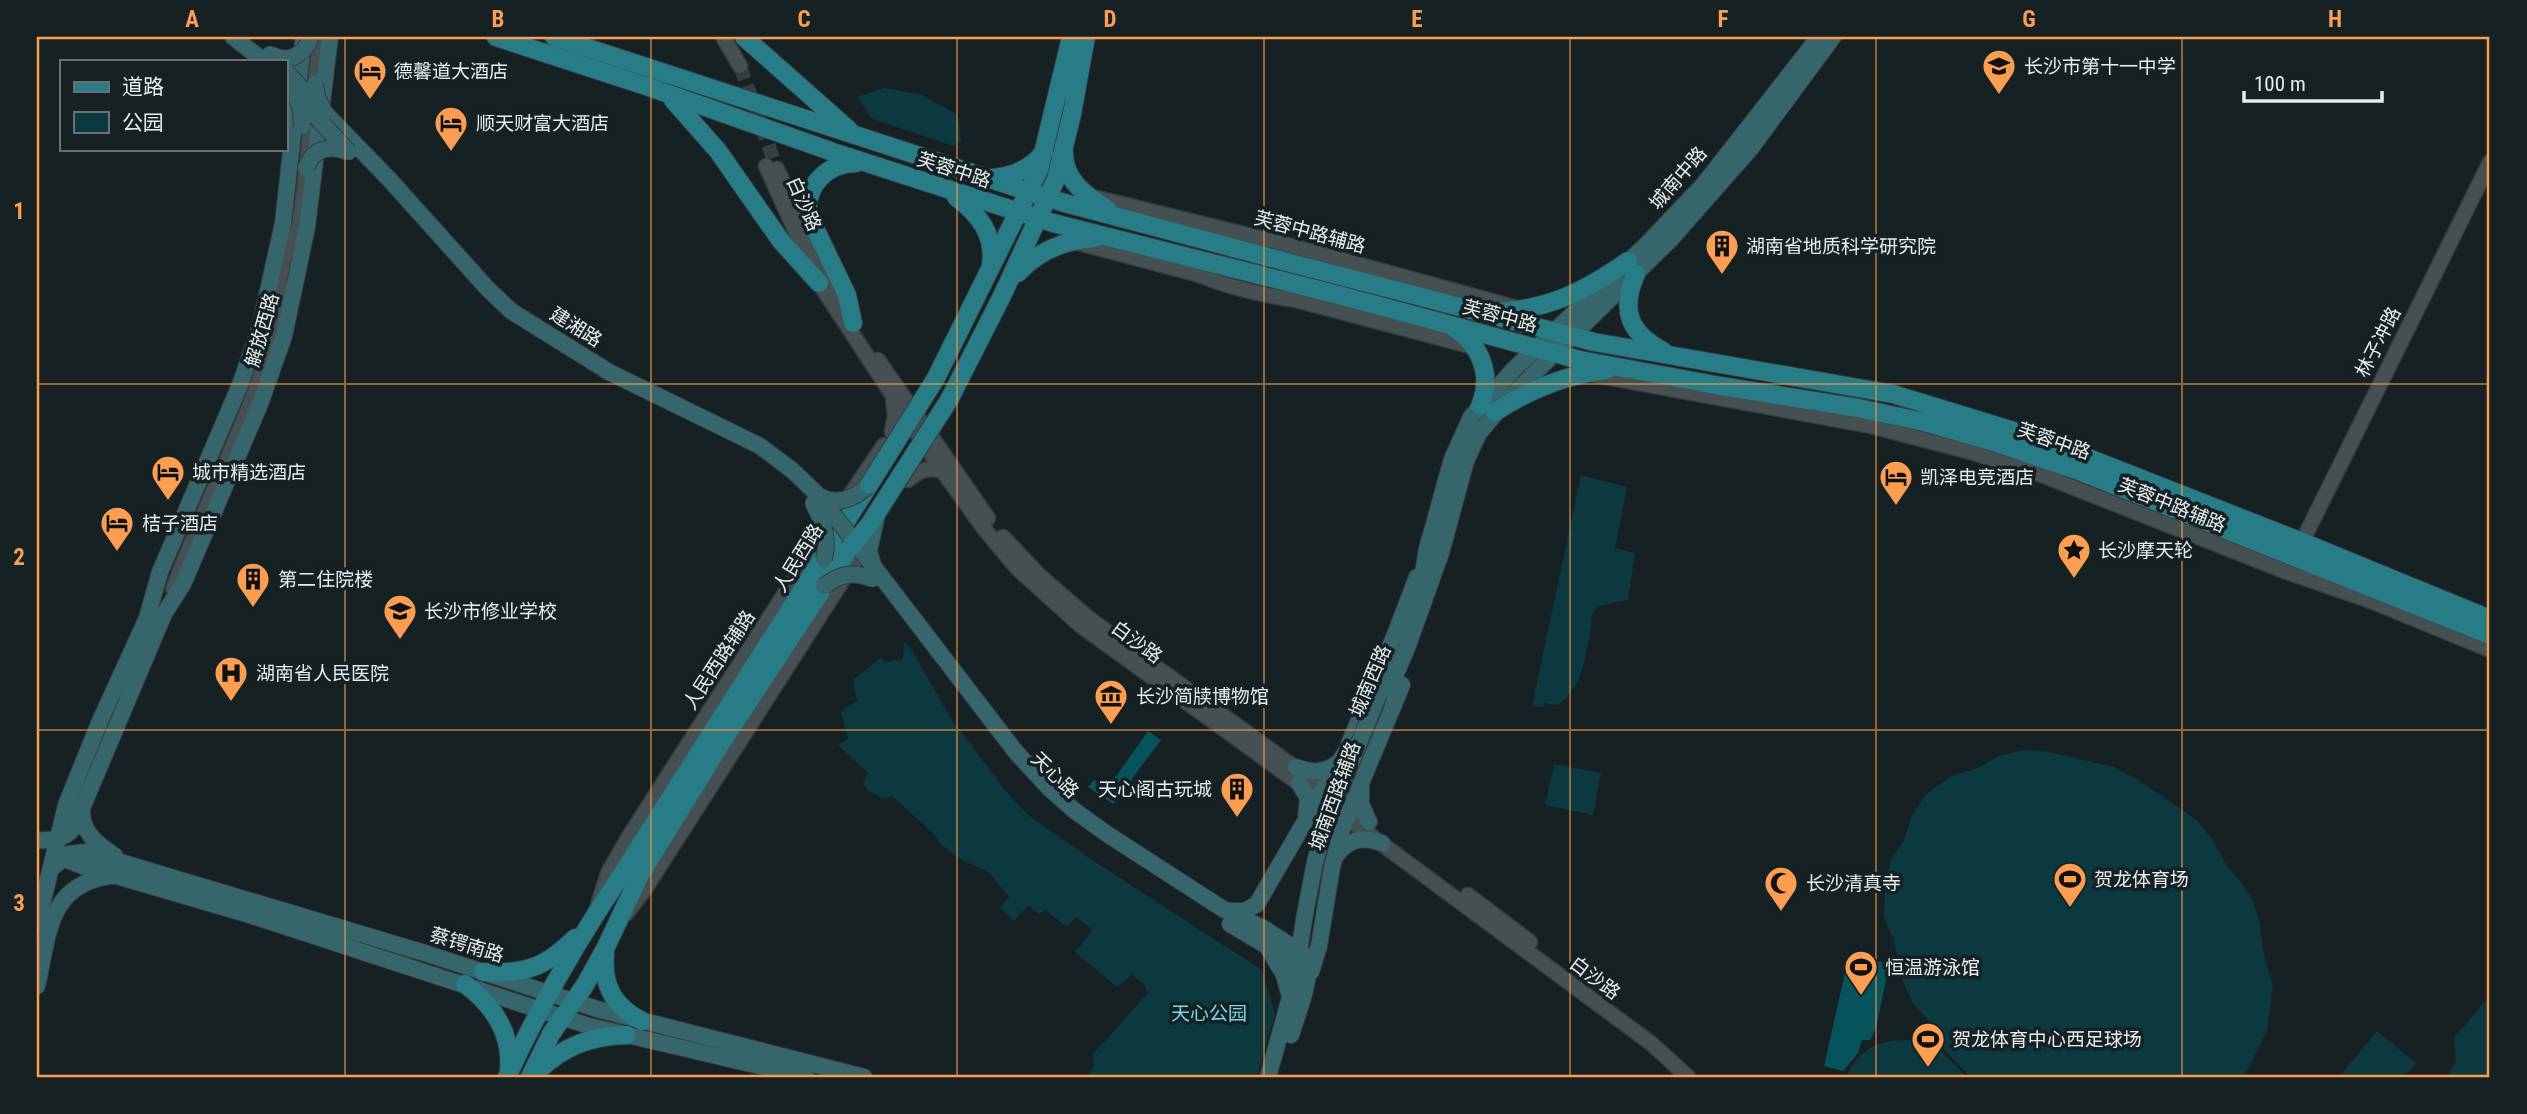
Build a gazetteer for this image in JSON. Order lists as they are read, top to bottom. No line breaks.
{"streets":{"main road":["芙蓉中路","城南中路","建湘路","解放西路","人民西路","城南西路","天心路","城南西路辅路","蔡锷南路"],"street":["白沙路","芙蓉中路辅路","林子冲路","人民西路辅路"]},"crossings":[["芙蓉中路","城南中路"],["芙蓉中路","林子冲路"],["芙蓉中路","人民西路"],["芙蓉中路","城南西路"],["城南中路","城南西路"],["白沙路","人民西路辅路"],["白沙路","城南西路辅路"],["建湘路","解放西路"],["建湘路","人民西路"],["建湘路","天心路"],["解放西路","蔡锷南路"],["人民西路","人民西路辅路"],["人民西路","天心路"],["人民西路","蔡锷南路"],["城南西路","天心路"],["城南西路","城南西路辅路"],["天心路","城南西路辅路"]],"parks":["天心公园"],"places":{"school or university":["长沙市第十一中学","长沙市修业学校"],"hotel":["德馨道大酒店","顺天财富大酒店","城市精选酒店","凯泽电竞酒店","桔子酒店"],"building":["湖南省地质科学研究院","第二住院楼","天心阁古玩城"],"place":["长沙摩天轮"],"hospital":["湖南省人民医院"],"museum":["长沙简牍博物馆"],"sports":["贺龙体育场","恒温游泳馆","贺龙体育中心西足球场"],"mosque":["长沙清真寺"]},"legend":["道路","公园"],"scale_bar":"100 m","grid":{"columns":["A","B","C","D","E","F","G","H"],"rows":["1","2","3"]}}
